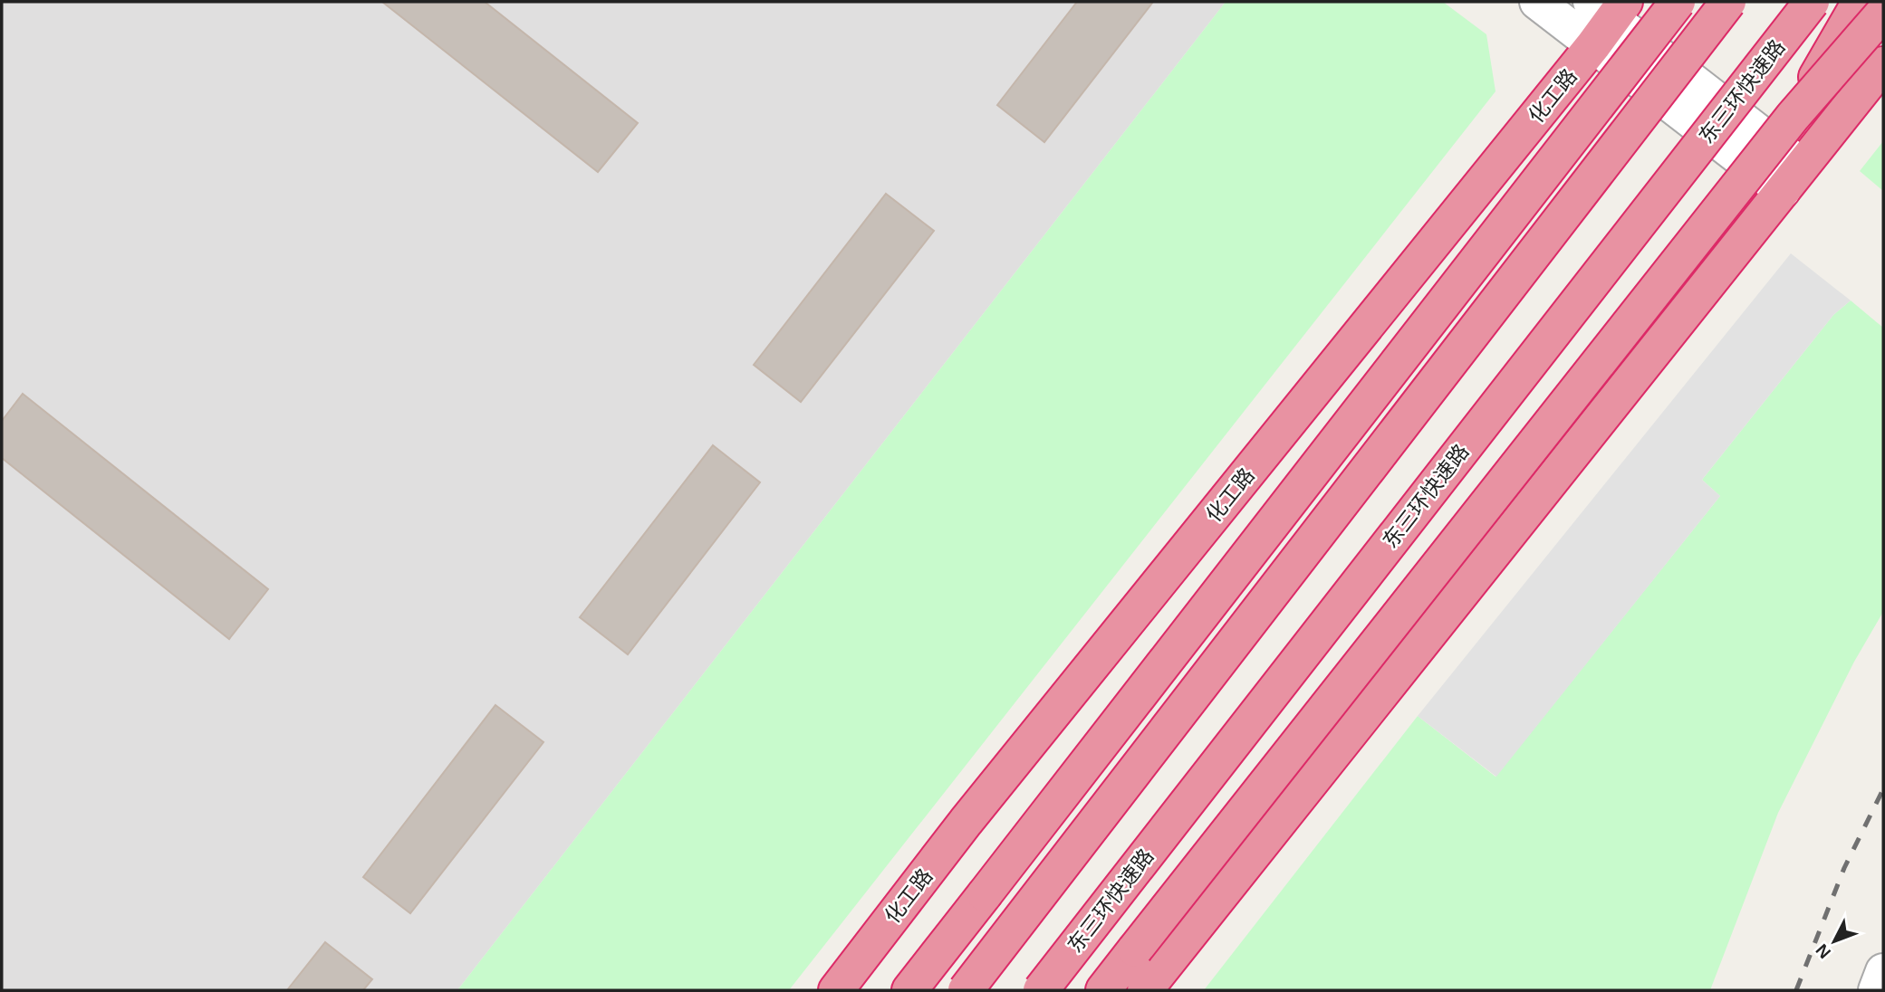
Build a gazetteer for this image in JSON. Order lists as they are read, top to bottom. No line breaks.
{"streets":{"highway":["东三环快速路","化工路"]},"north":"bottom left"}
